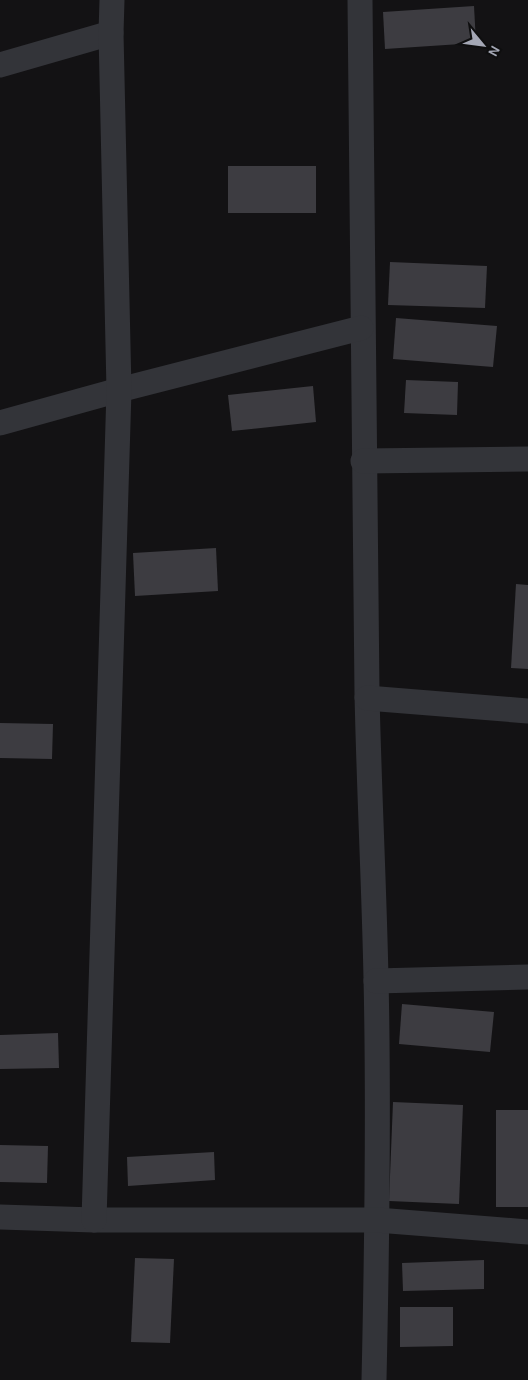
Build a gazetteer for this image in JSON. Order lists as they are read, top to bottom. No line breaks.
{"north":"bottom right"}
